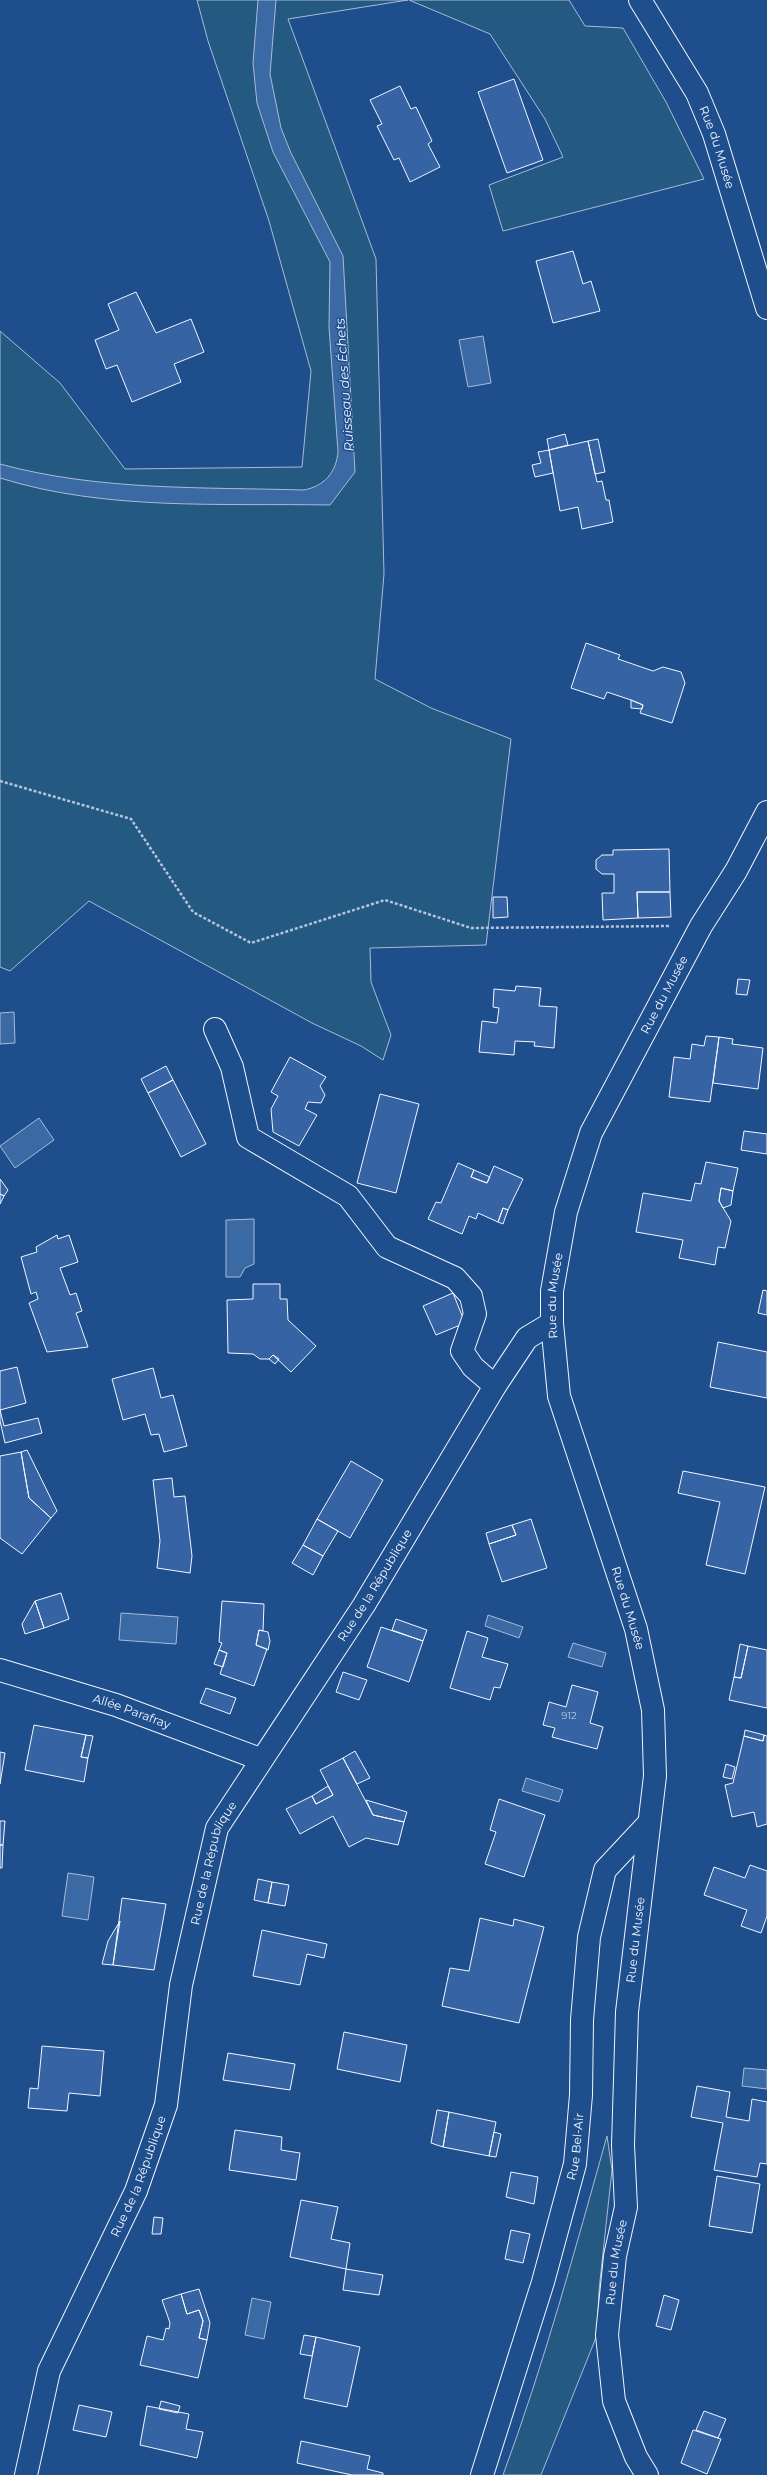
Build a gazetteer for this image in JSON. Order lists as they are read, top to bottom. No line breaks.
{"streets":{"street":["Rue du Musée","Rue de la République","Allée Parafray","Rue Bel-Air"]},"crossings":[["Rue du Musée","Rue de la République"],["Rue du Musée","Rue Bel-Air"],["Rue de la République","Allée Parafray"]],"water":["Ruisseau des Échets"],"house_numbers":["912"]}
